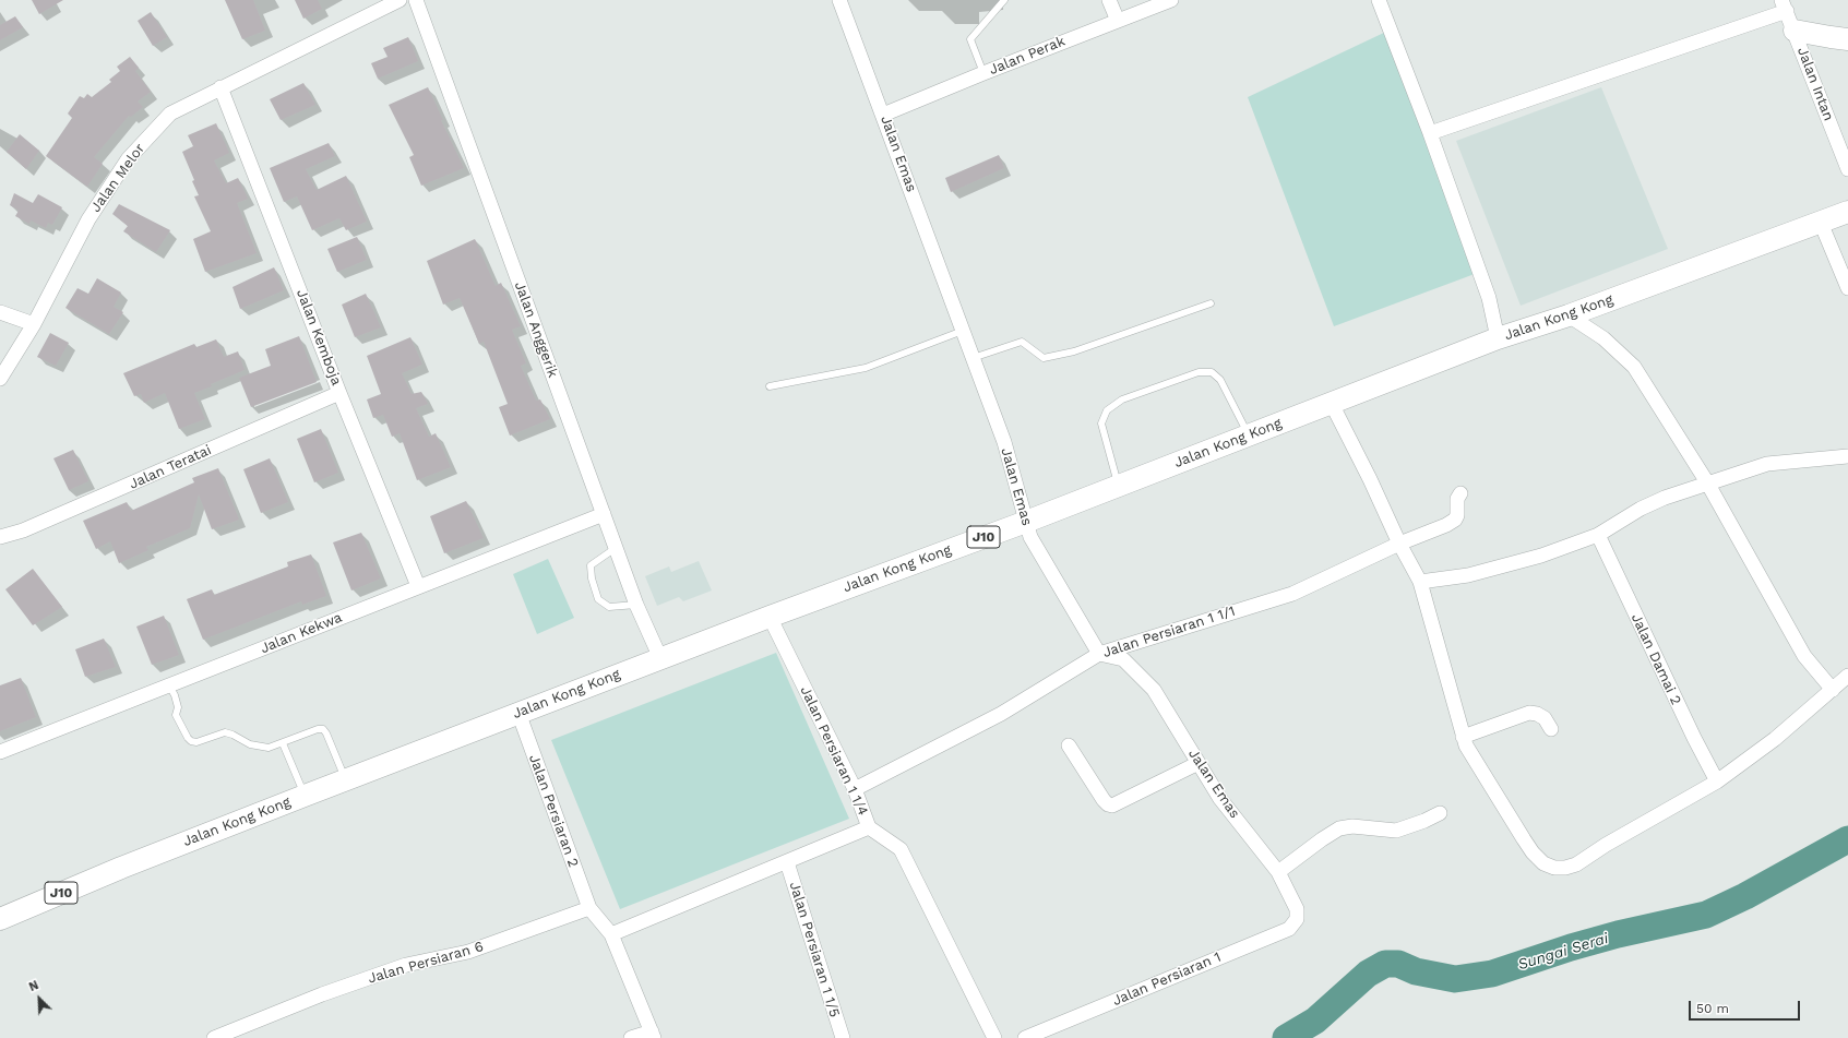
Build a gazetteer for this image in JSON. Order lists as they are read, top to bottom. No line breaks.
{"streets":{"main road":["Jalan Kong Kong","J10"],"street":["Jalan Perak","Jalan Intan","Jalan Emas","Jalan Melor","Jalan Anggerik","Jalan Kemboja","Jalan Teratai","Jalan Persiaran 1 1/1","Jalan Kekwa","Jalan Damai 2","Jalan Persiaran 1 1/4","Jalan Persiaran 2","Jalan Persiaran 1 1/5","Jalan Persiaran 6","Jalan Persiaran 1"]},"crossings":[["Jalan Perak","Jalan Emas"],["Jalan Emas","Jalan Kong Kong"],["Jalan Emas","Jalan Persiaran 1 1/1"],["Jalan Emas","Jalan Persiaran 1"],["Jalan Melor","Jalan Kemboja"],["Jalan Kong Kong","Jalan Anggerik"],["Jalan Kong Kong","Jalan Persiaran 1 1/4"],["Jalan Kong Kong","Jalan Persiaran 2"],["Jalan Anggerik","Jalan Kekwa"],["Jalan Kemboja","Jalan Teratai"],["Jalan Kemboja","Jalan Kekwa"],["Jalan Persiaran 1 1/1","Jalan Persiaran 1 1/4"],["Jalan Persiaran 2","Jalan Persiaran 6"]],"water":["Sungai Serai"],"scale_bar":"50 m","north":"top left"}
